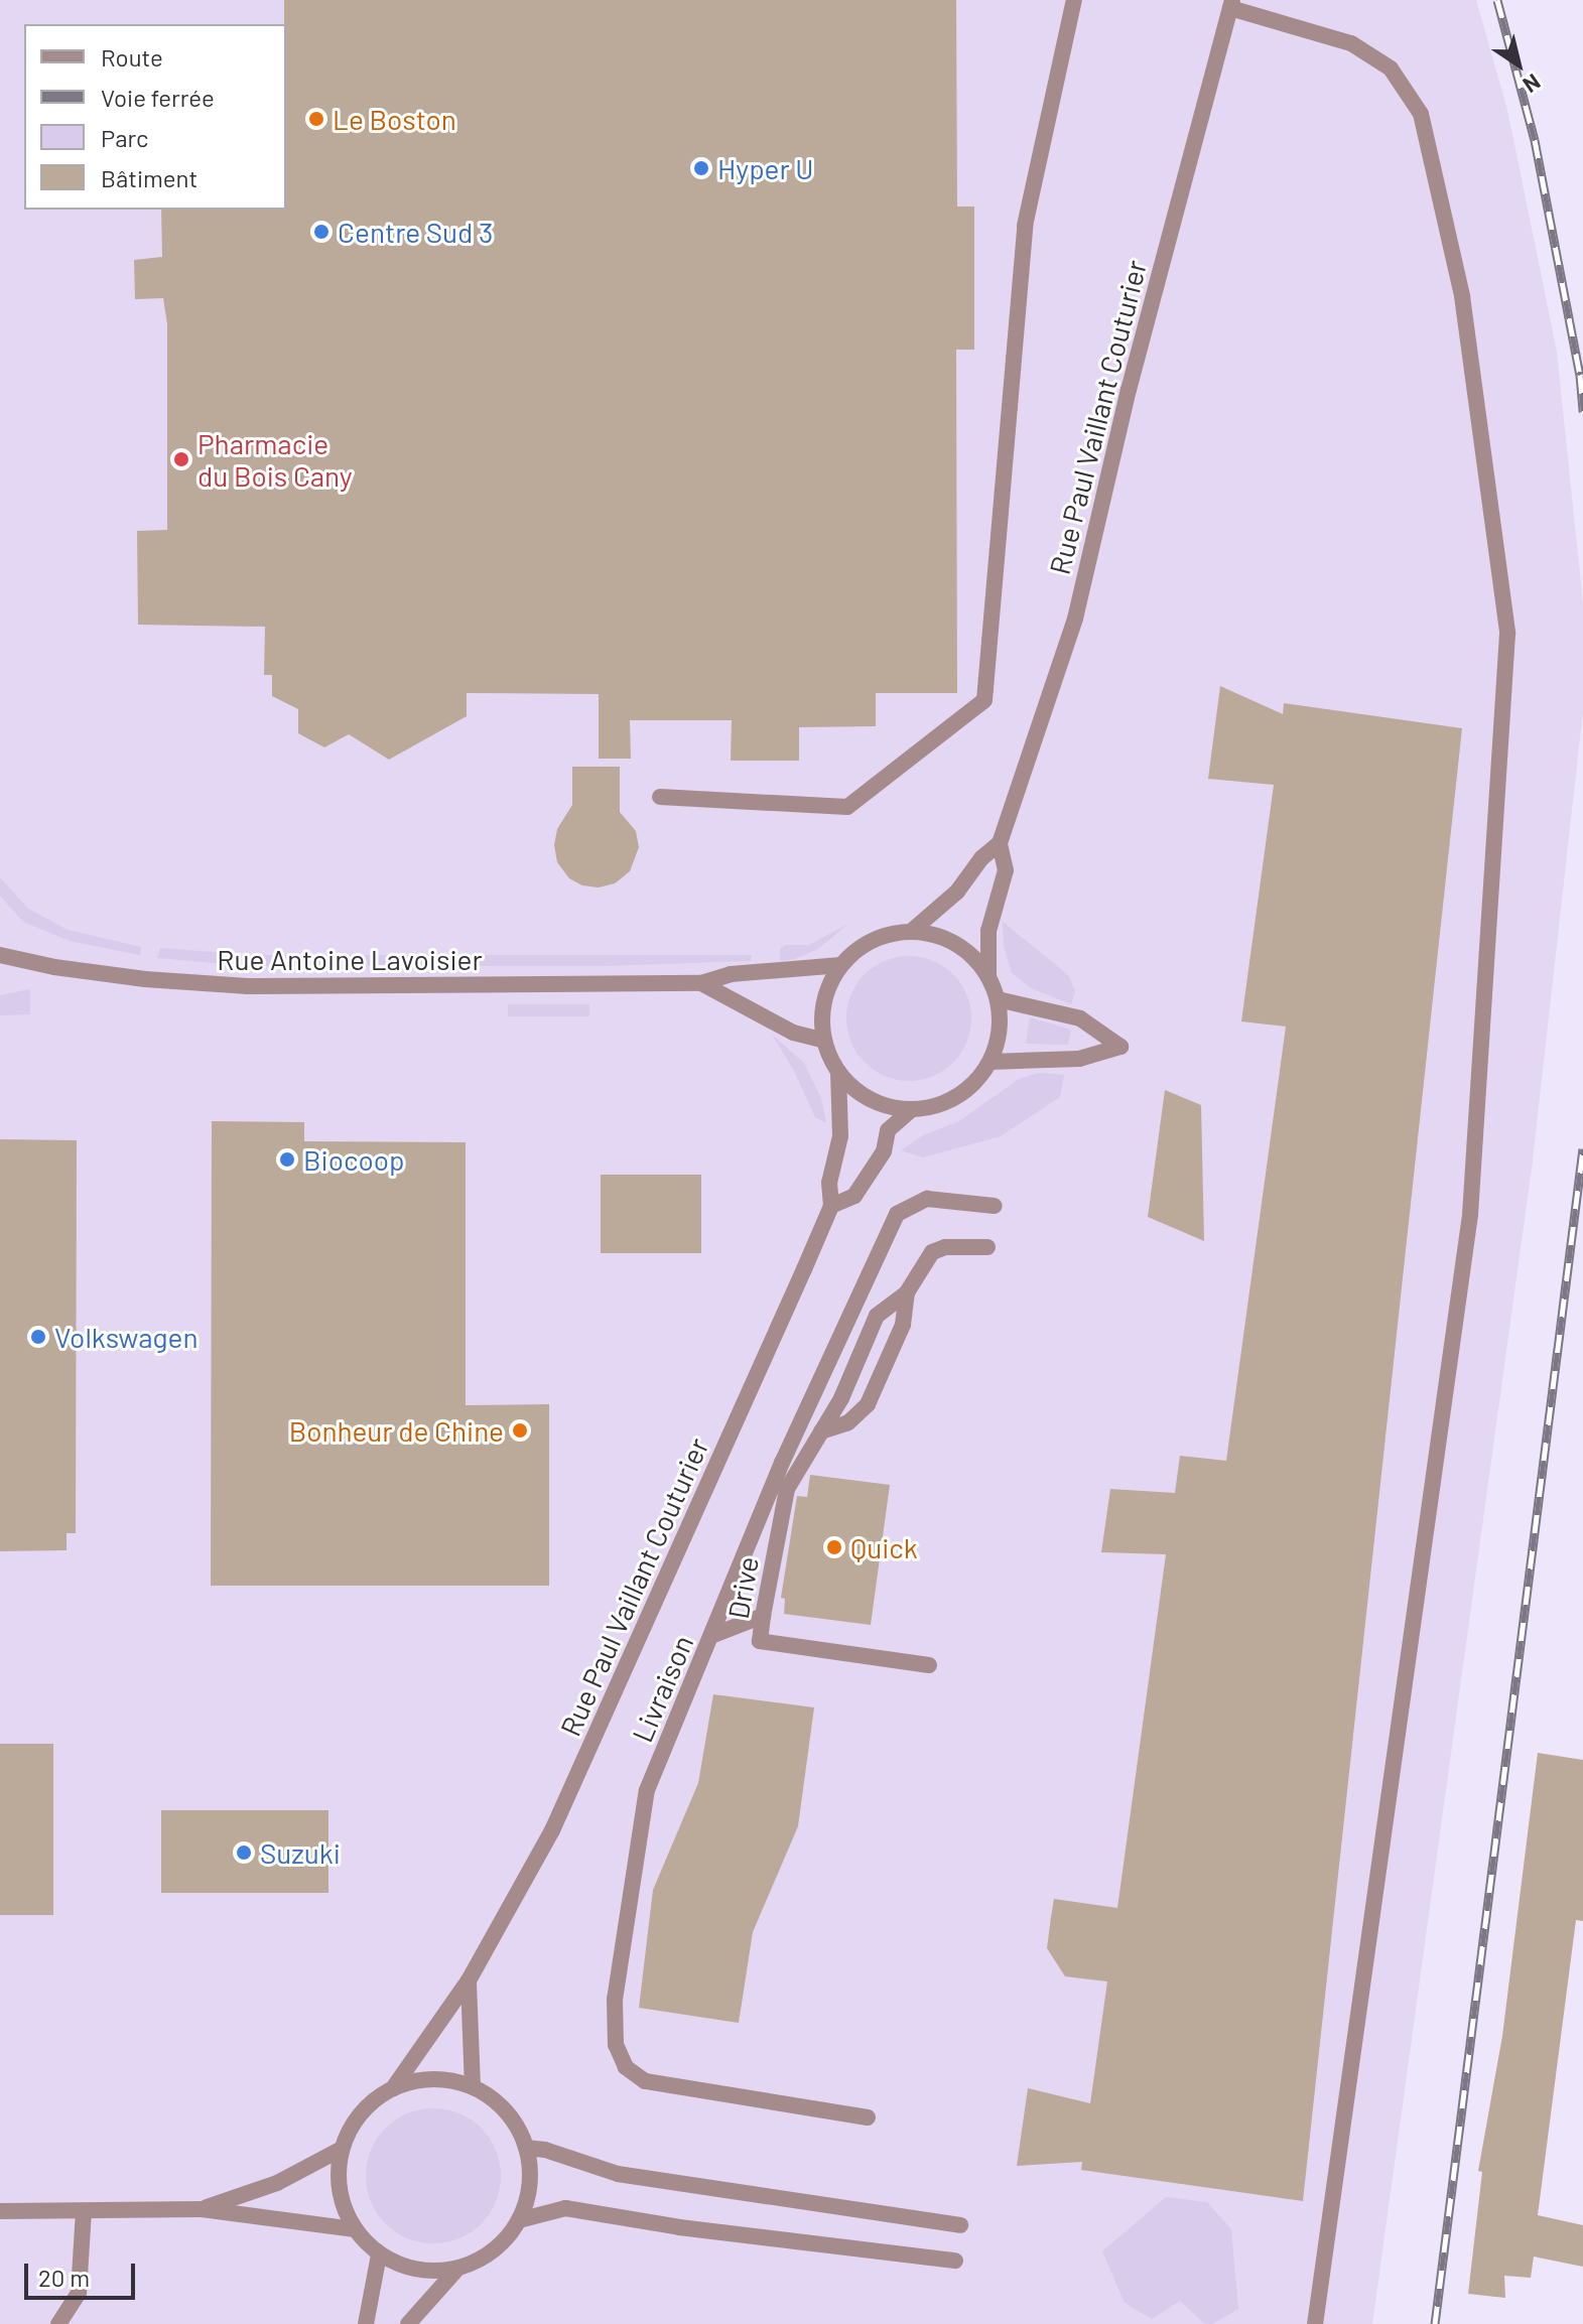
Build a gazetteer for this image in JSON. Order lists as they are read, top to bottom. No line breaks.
{"streets":{"street":["Rue Paul Vaillant Couturier","Rue Antoine Lavoisier","Drive","Livraison"]},"crossings":[["Rue Paul Vaillant Couturier","Rue Antoine Lavoisier"]],"places":["Le Boston","Hyper U","Centre Sud 3","Pharmacie du Bois Cany","Biocoop","Volkswagen","Bonheur de Chine","Quick","Suzuki"],"legend":["Route","Voie ferrée","Parc","Bâtiment"],"scale_bar":"20 m","north":"bottom right"}
